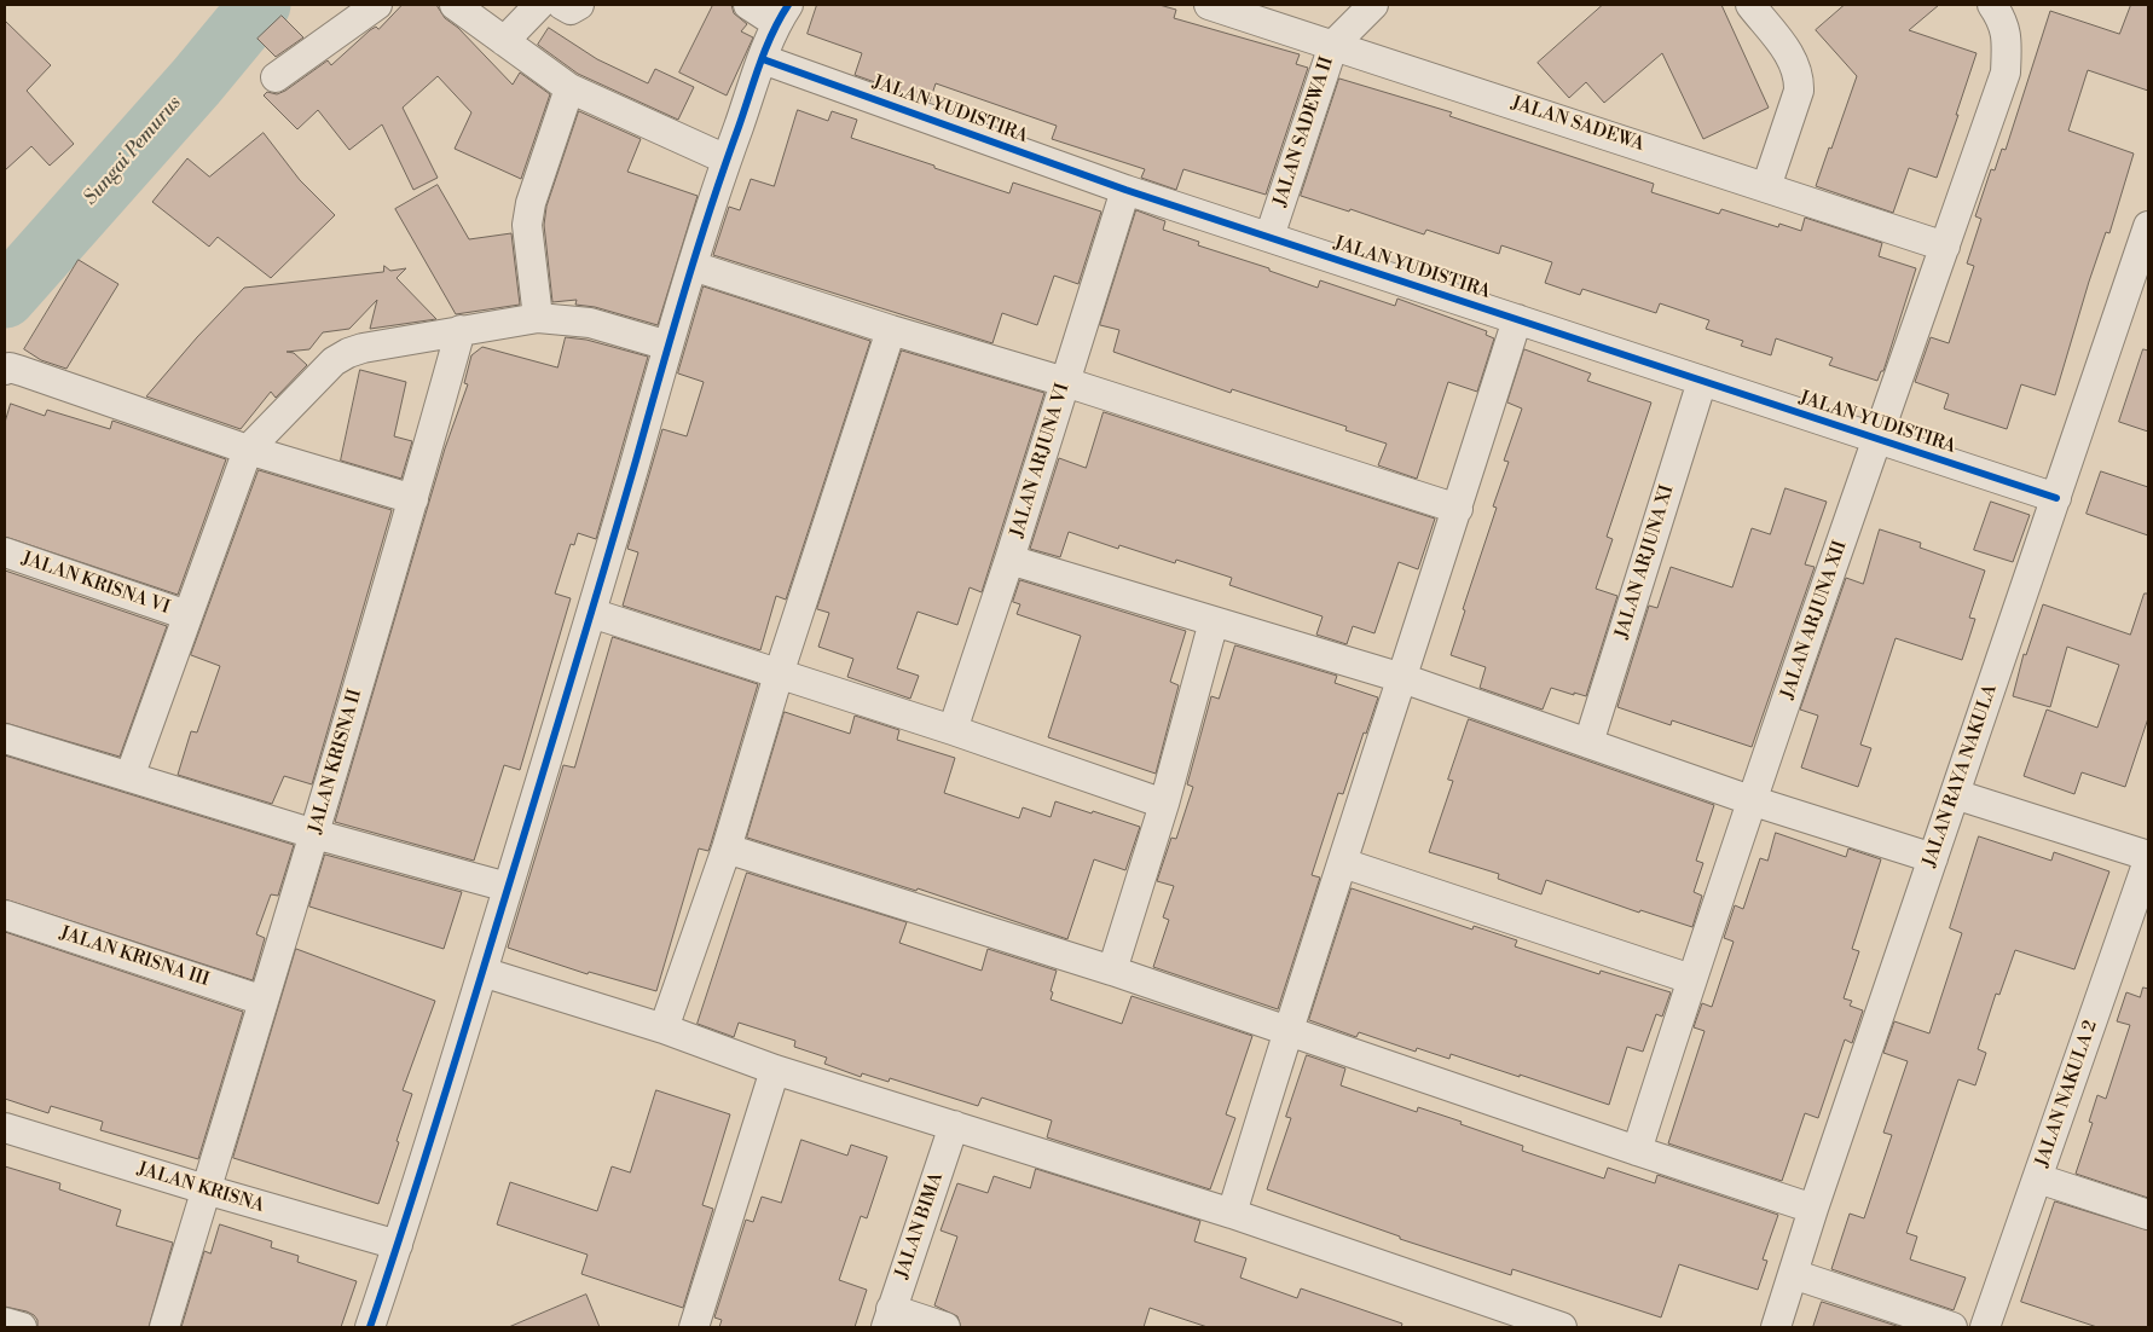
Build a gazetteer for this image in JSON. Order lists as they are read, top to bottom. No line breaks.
{"streets":{"street":["JALAN YUDISTIRA","JALAN SADEWA","JALAN SADEWA II","JALAN ARJUNA VI","JALAN ARJUNA XI","JALAN KRISNA VI","JALAN ARJUNA XII","JALAN KRISNA II","JALAN RAYA NAKULA","JALAN KRISNA III","JALAN NAKULA 2","JALAN KRISNA","JALAN BIMA"]},"crossings":[["JALAN YUDISTIRA","JALAN SADEWA II"],["JALAN YUDISTIRA","JALAN ARJUNA VI"],["JALAN YUDISTIRA","JALAN ARJUNA XI"],["JALAN YUDISTIRA","JALAN ARJUNA XII"],["JALAN YUDISTIRA","JALAN RAYA NAKULA"],["JALAN SADEWA","JALAN SADEWA II"],["JALAN SADEWA","JALAN ARJUNA XII"],["JALAN KRISNA II","JALAN KRISNA III"],["JALAN KRISNA II","JALAN KRISNA"]],"water":["Sungai Pemurus"]}
